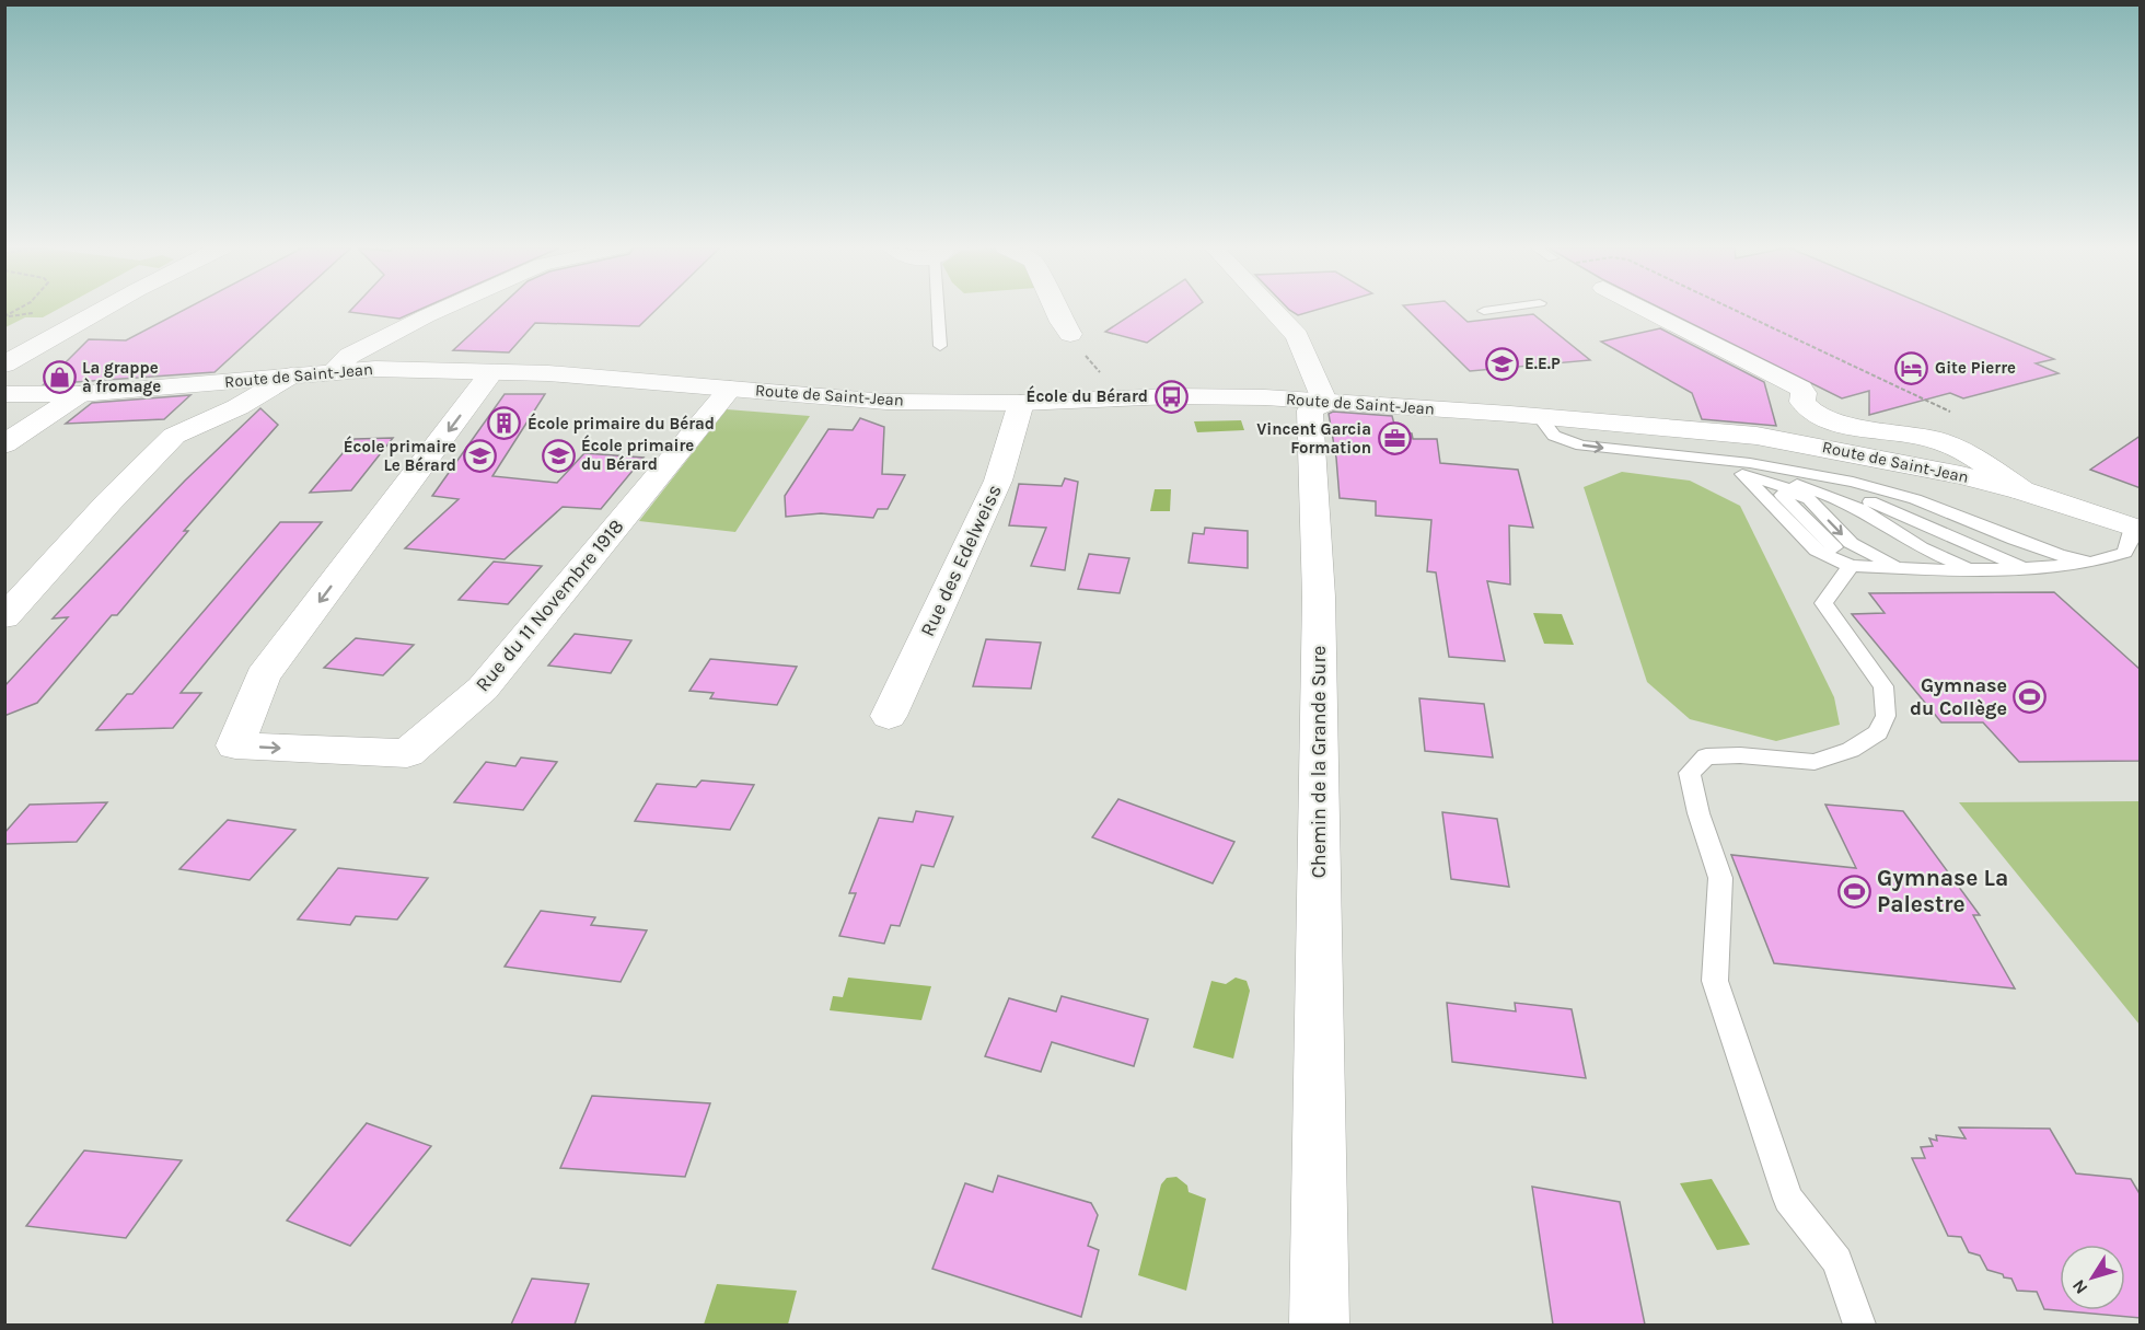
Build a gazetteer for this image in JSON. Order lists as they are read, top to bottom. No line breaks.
{"streets":{"street":["Route de Saint-Jean","Rue des Edelweiss","Rue du 11 Novembre 1918","Chemin de la Grande Sure"]},"crossings":[["Route de Saint-Jean","Rue des Edelweiss"],["Route de Saint-Jean","Rue du 11 Novembre 1918"],["Route de Saint-Jean","Chemin de la Grande Sure"]],"places":{"school or university":["E.E.P","École primaire du Bérard","École primaire Le Bérard"],"hotel":["Gite Pierre"],"shop":["La grappe à fromage"],"bus stop":["École du Bérard"],"building":["École primaire du Bérad"],"office":["Vincent Garcia Formation"],"sports":["Gymnase du Collège","Gymnase La Palestre"]},"north":"bottom left"}
